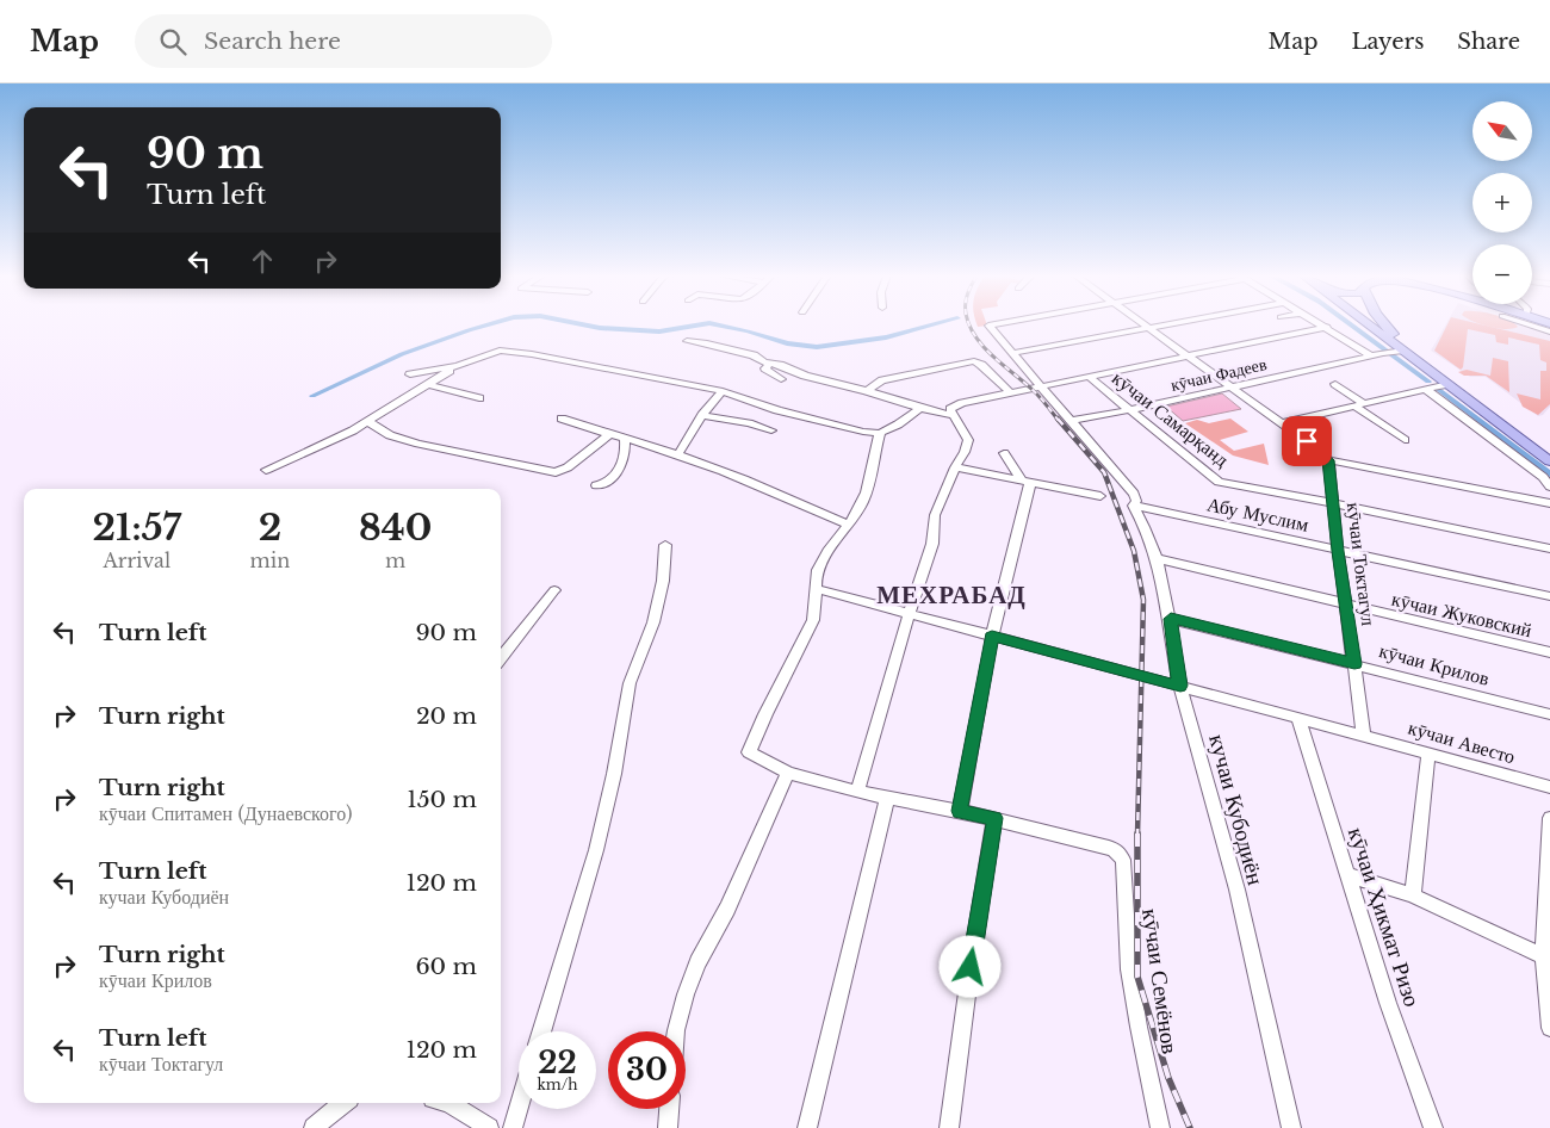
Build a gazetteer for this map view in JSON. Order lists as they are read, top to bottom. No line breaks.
{"streets":{"street":["кӯчаи Фадеев","кӯчаи Самарқанд","Абу Муслим","кӯчаи Токтагул","кӯчаи Жуковский","кӯчаи Крилов","кӯчаи Авесто","кучаи Кубодиён","кӯчаи Ҳикмат Ризо","кӯчаи Семёнов"]},"crossings":[["кӯчаи Фадеев","кӯчаи Самарқанд"],["кӯчаи Фадеев","кучаи Кубодиён"],["кӯчаи Самарқанд","кӯчаи Токтагул"],["Абу Муслим","кӯчаи Токтагул"],["Абу Муслим","кучаи Кубодиён"],["кӯчаи Токтагул","кӯчаи Жуковский"],["кӯчаи Токтагул","кӯчаи Крилов"],["кӯчаи Токтагул","кӯчаи Авесто"],["кӯчаи Жуковский","кучаи Кубодиён"],["кӯчаи Крилов","кучаи Кубодиён"],["кӯчаи Авесто","кучаи Кубодиён"],["кӯчаи Авесто","кӯчаи Ҳикмат Ризо"]],"districts":["МЕХРАБАД"],"north":"top left","page":{"header":"Map","search":"Search here","nav":["Map","Layers","Share"],"map_buttons":["+","−"],"turn":["90 m","Turn left"],"eta":["21:57","Arrival","2","min","840","m"],"list":[{"name":"Turn left","value":"90 m"},{"name":"Turn right","value":"20 m"},{"name":"Turn right","note":"кӯчаи Спитамен (Дунаевского)","value":"150 m"},{"name":"Turn left","note":"кучаи Кубодиён","value":"120 m"},{"name":"Turn right","note":"кӯчаи Крилов","value":"60 m"},{"name":"Turn left","note":"кӯчаи Токтагул","value":"120 m"}],"speed":"22 km/h","limit":"30"}}
